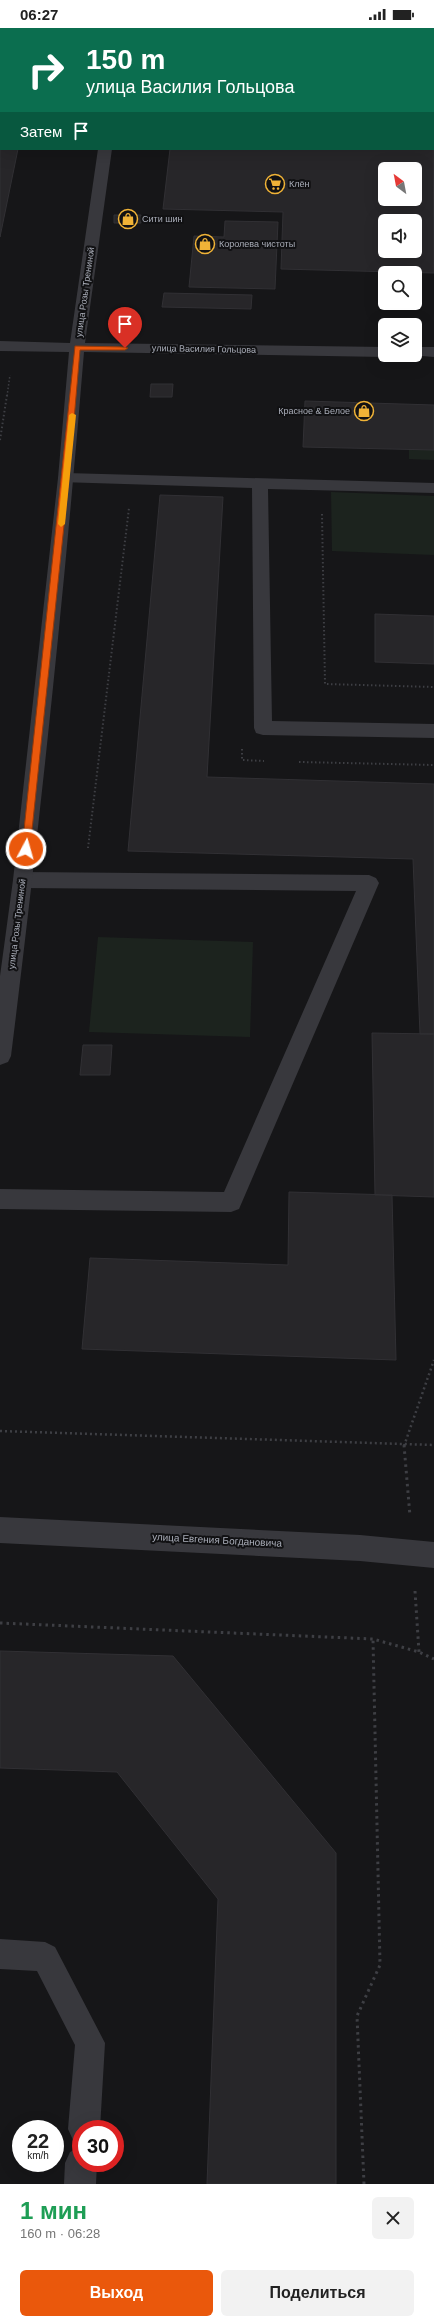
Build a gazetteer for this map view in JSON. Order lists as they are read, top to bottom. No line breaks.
{"streets":{"street":["улица Розы Трениной","улица Василия Гольцова","улица Евгения Богдановича"]},"crossings":[["улица Розы Трениной","улица Василия Гольцова"]],"places":{"supermarket":["Клён"],"shop":["Сити шин","Королева чистоты","Красное & Белое"]},"north":"top left","page":{"status":"06:27","turn":["150 m","улица Василия Гольцова"],"then":"Затем","speed":"22 km/h","limit":"30","heading":["1 мин","160 m · 06:28"],"buttons":["Выход","Поделиться"]}}
